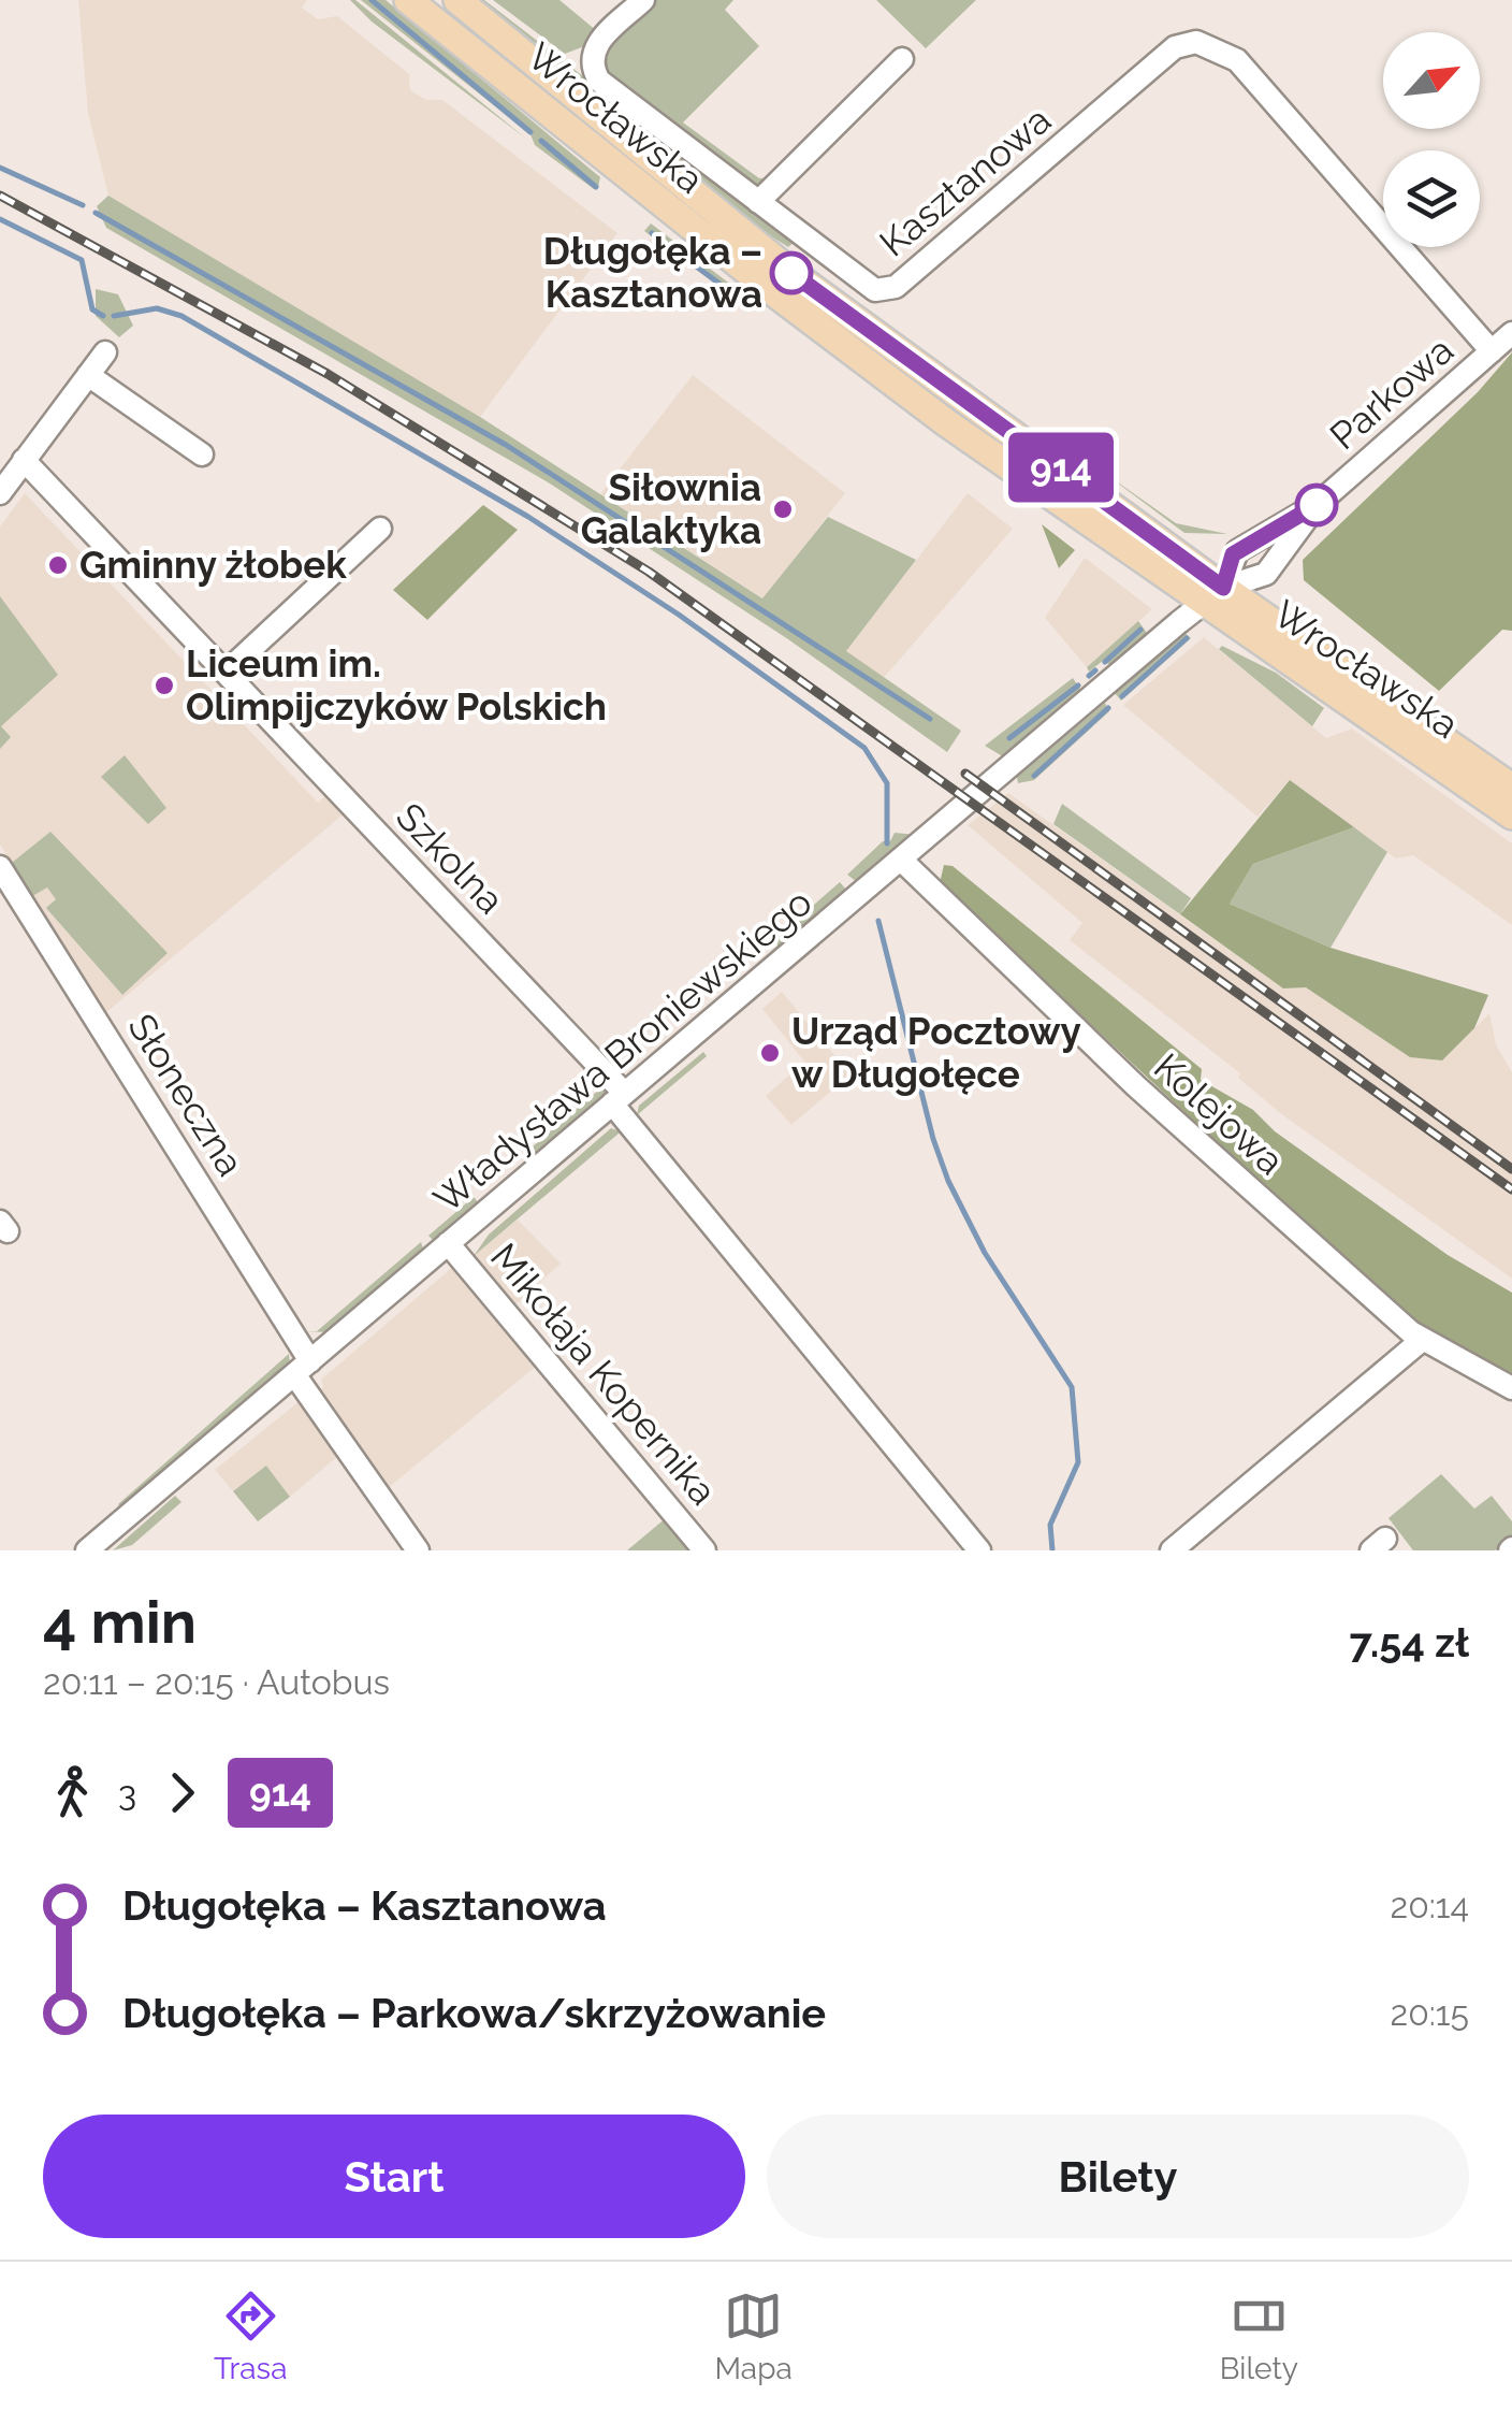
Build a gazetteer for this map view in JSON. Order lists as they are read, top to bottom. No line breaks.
{"streets":{"main road":["Wrocławska"],"street":["Kasztanowa","Parkowa","Szkolna","Władysława Broniewskiego","Słoneczna","Kolejowa","Mikołaja Kopernika"]},"crossings":[["Wrocławska","Parkowa"],["Wrocławska","Władysława Broniewskiego"],["Kasztanowa","Parkowa"],["Parkowa","Władysława Broniewskiego"],["Szkolna","Władysława Broniewskiego"],["Władysława Broniewskiego","Słoneczna"],["Władysława Broniewskiego","Kolejowa"],["Władysława Broniewskiego","Mikołaja Kopernika"]],"places":["Długołęka – Kasztanowa","Siłownia Galaktyka","Gminny żłobek","Liceum im. Olimpijczyków Polskich","Urząd Pocztowy w Długołęce"],"lines":["bus line 914"],"north":"top right","page":{"on_map":"914","heading":["4 min","20:11 – 20:15 · Autobus","7.54 zł"],"legs":["3","914"],"list":[{"name":"Długołęka – Kasztanowa","value":"20:14"},{"name":"Długołęka – Parkowa/skrzyżowanie","value":"20:15"}],"buttons":["Start","Bilety"],"tabs":["Trasa","Mapa","Bilety"]}}
